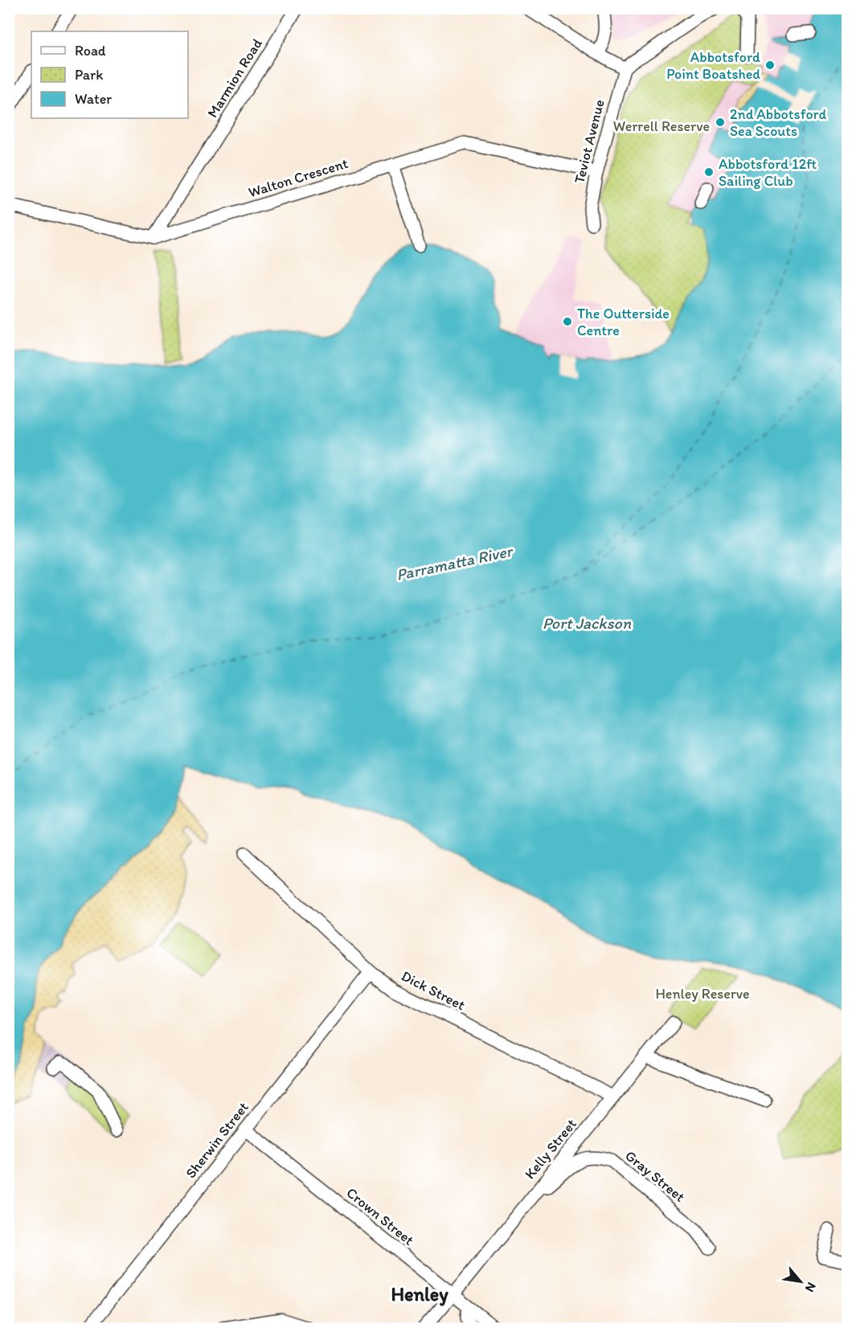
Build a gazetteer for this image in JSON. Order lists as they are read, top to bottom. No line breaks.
{"streets":{"street":["Marmion Road","Teviot Avenue","Walton Crescent","Dick Street","Sherwin Street","Kelly Street","Gray Street","Crown Street"]},"crossings":[["Marmion Road","Walton Crescent"],["Teviot Avenue","Walton Crescent"],["Dick Street","Sherwin Street"],["Dick Street","Kelly Street"],["Sherwin Street","Crown Street"],["Kelly Street","Gray Street"],["Kelly Street","Crown Street"]],"districts":["Henley"],"water":["Parramatta River","Port Jackson"],"parks":["Werrell Reserve","Henley Reserve"],"places":["Abbotsford Point Boatshed","2nd Abbotsford Sea Scouts","Abbotsford 12ft Sailing Club","The Outterside Centre"],"legend":["Road","Park","Water"],"north":"bottom right"}
